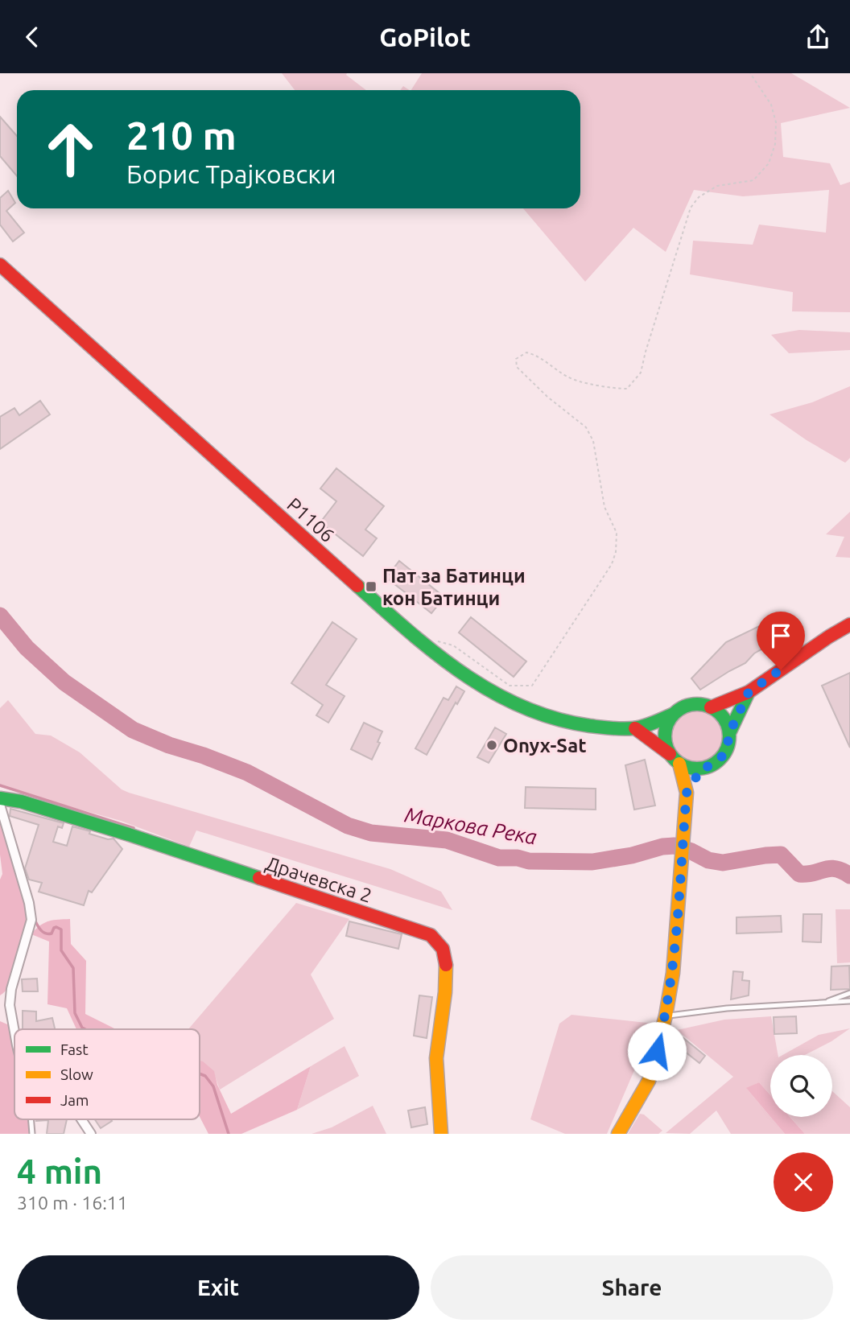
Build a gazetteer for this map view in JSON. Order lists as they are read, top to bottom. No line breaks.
{"streets":{"main road":["P1106","Драчевска 2"]},"water":["Маркова Река"],"places":{"transit":["Пат за Батинци кон Батинци"],"other":["Onyx-Sat"]},"legend":["Fast","Slow","Jam"],"page":{"header":"GoPilot","turn":["210 m","Борис Трајковски"],"heading":["4 min","310 m · 16:11"],"buttons":["Exit","Share"]}}
